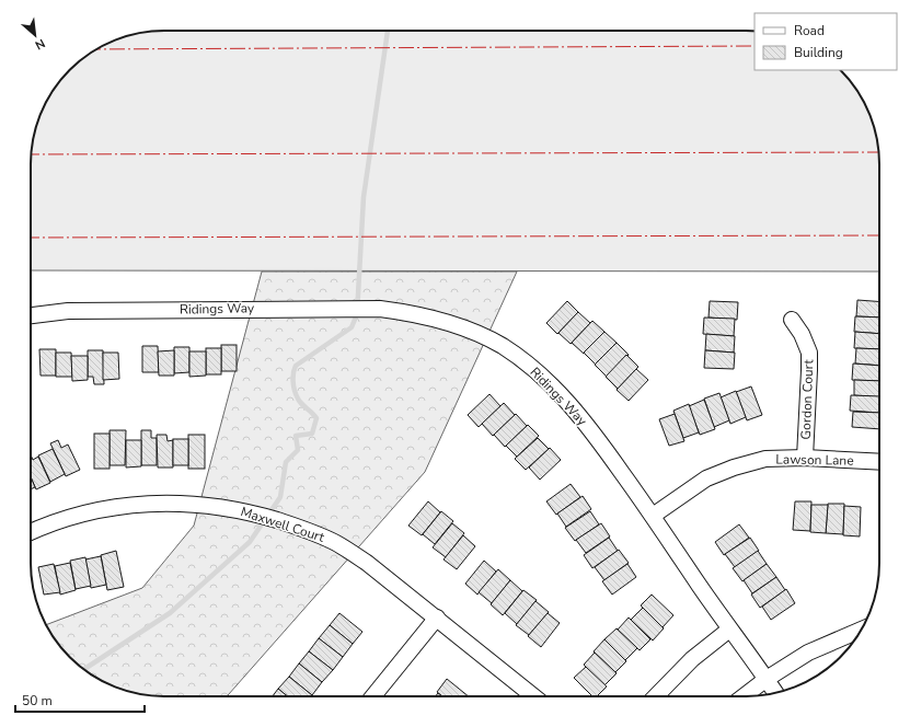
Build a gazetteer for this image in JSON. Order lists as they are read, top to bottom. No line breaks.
{"streets":{"street":["Ridings Way","Gordon Court","Lawson Lane","Maxwell Court"]},"crossings":[["Ridings Way","Lawson Lane"],["Gordon Court","Lawson Lane"]],"legend":["Road","Building"],"scale_bar":"50 m","north":"bottom right"}
